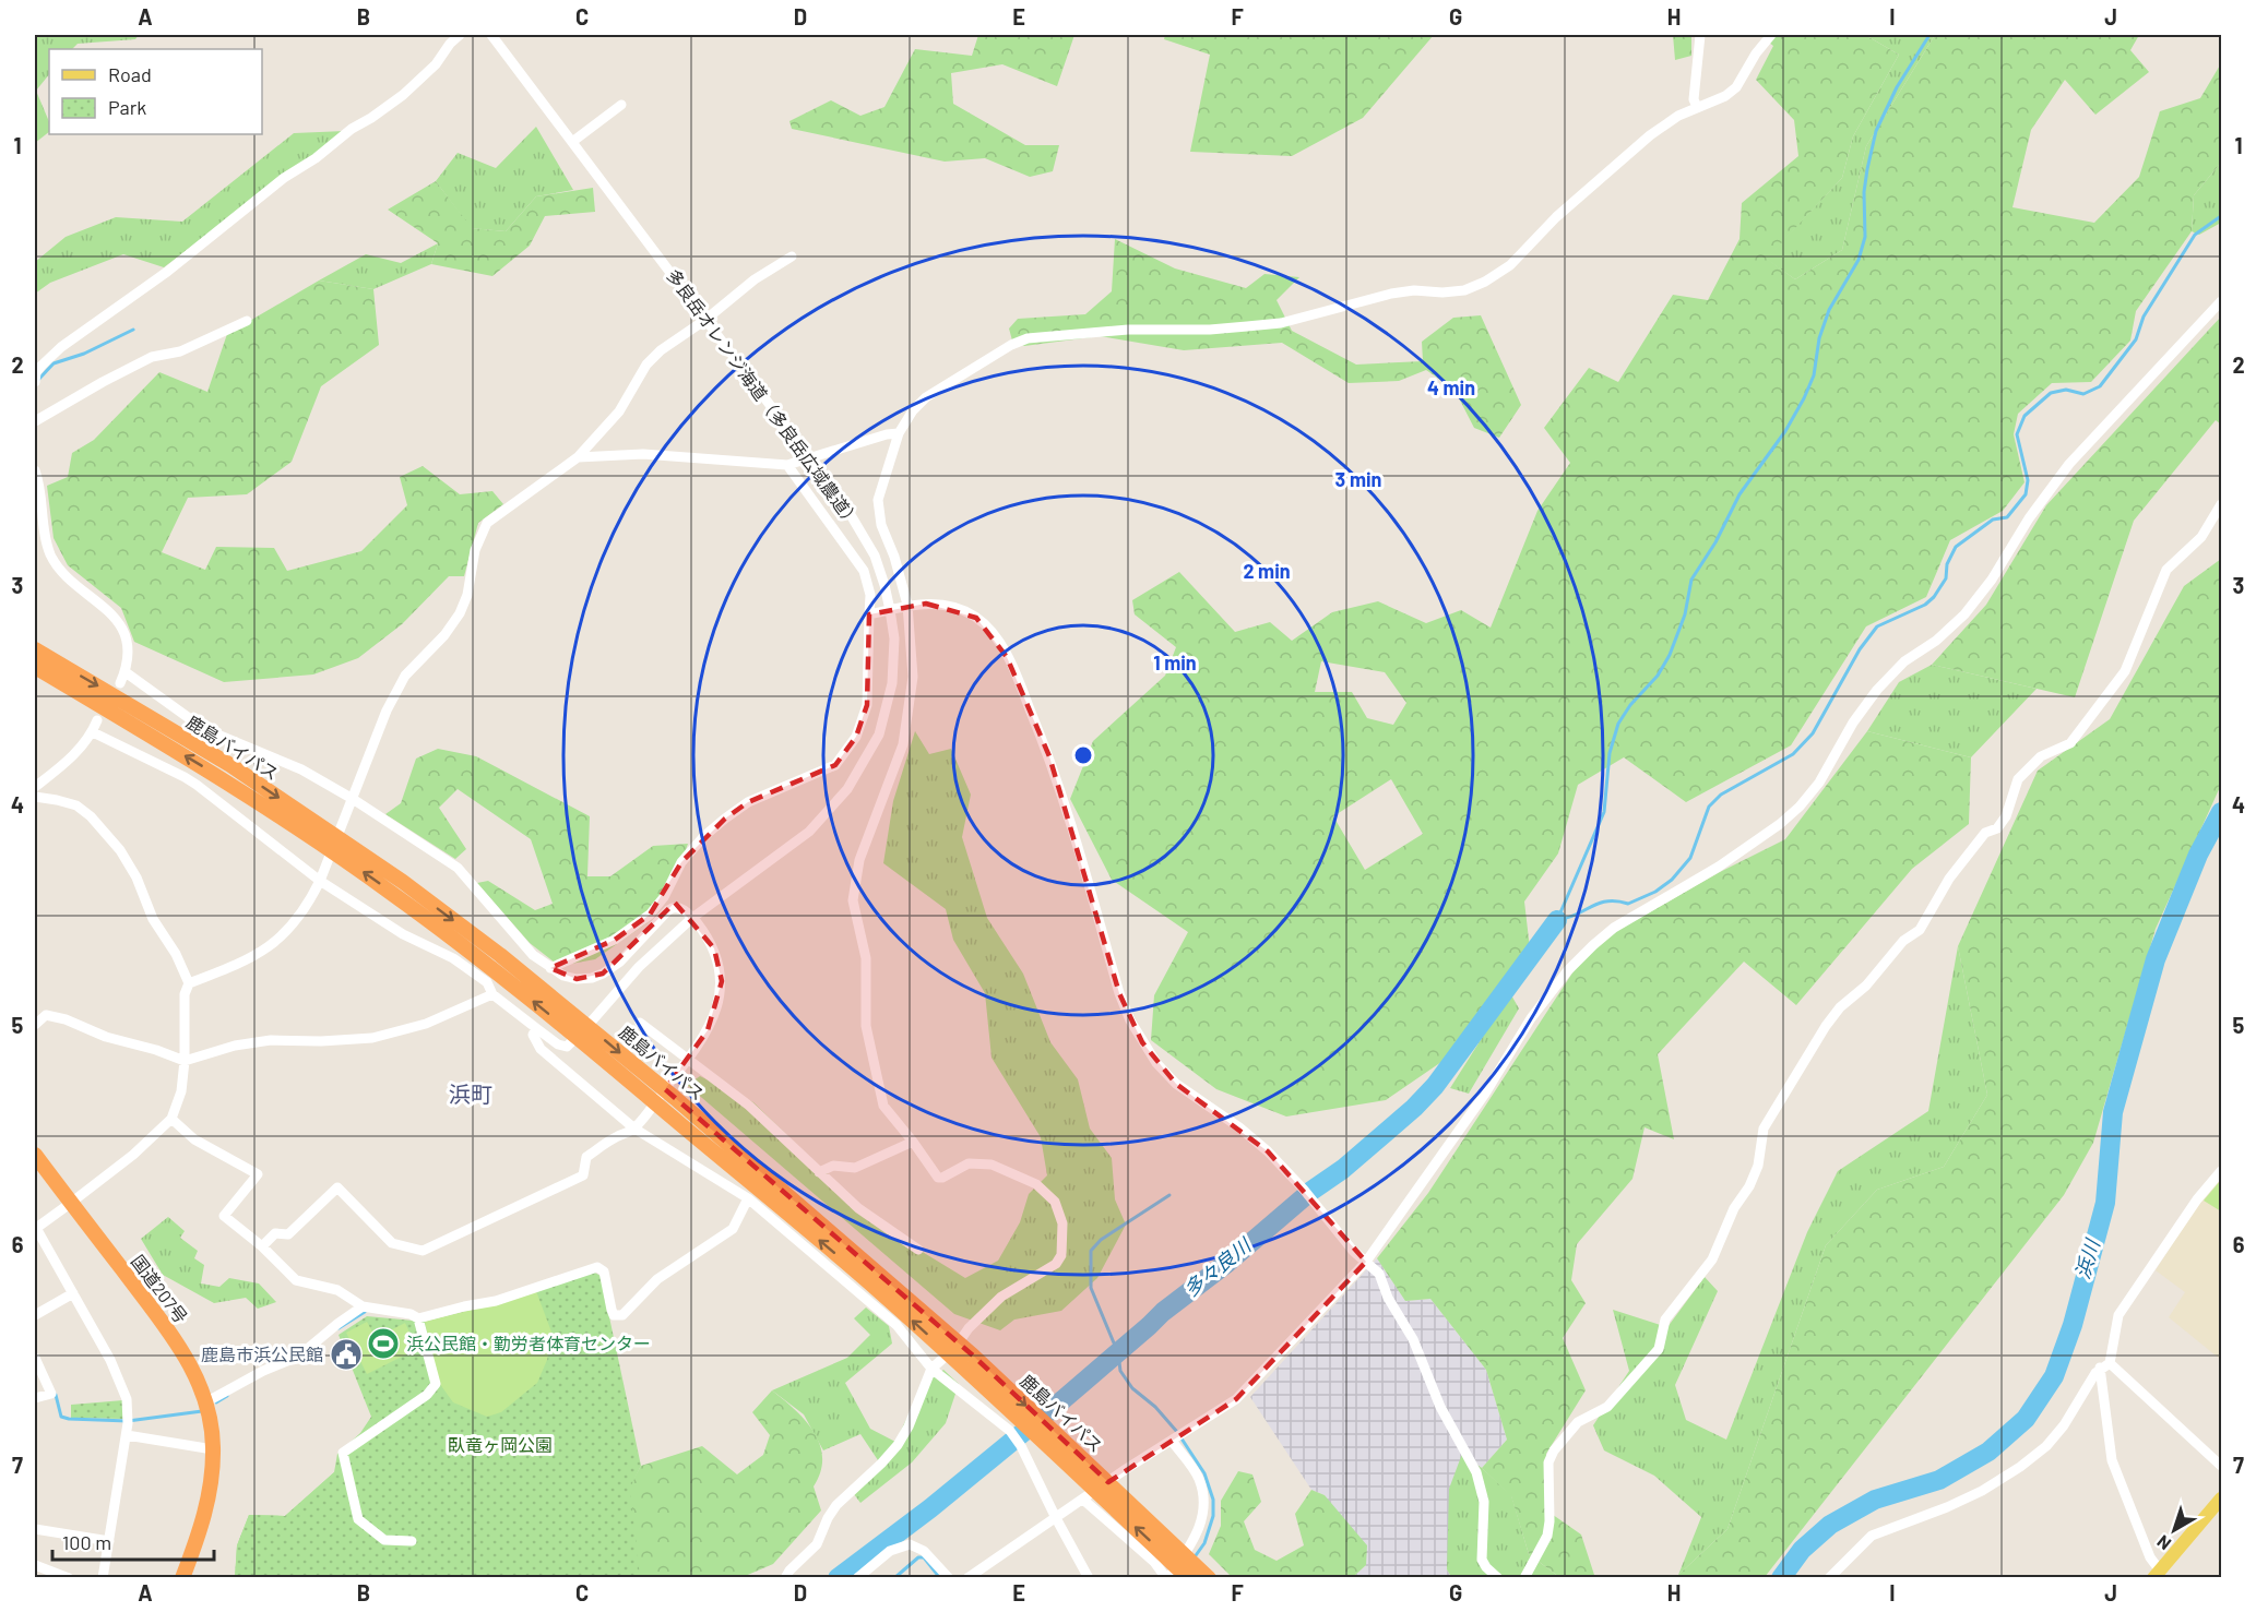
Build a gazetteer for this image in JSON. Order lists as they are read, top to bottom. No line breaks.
{"streets":{"highway":["鹿島バイパス","国道207号"],"street":["多良岳オレンジ海道（多良岳広域農道）"]},"crossings":[["多良岳オレンジ海道（多良岳広域農道）","鹿島バイパス"]],"districts":["浜町"],"water":["浜川","多々良川"],"parks":["臥竜ヶ岡公園"],"places":{"sports":["浜公民館・勤労者体育センター"],"public building":["鹿島市浜公民館"]},"legend":["Road","Park"],"scale_bar":"100 m","north":"bottom left","grid":{"columns":["A","B","C","D","E","F","G","H","I","J"],"rows":["1","2","3","4","5","6","7"]},"rings":["4 min","3 min","2 min","1 min"]}
